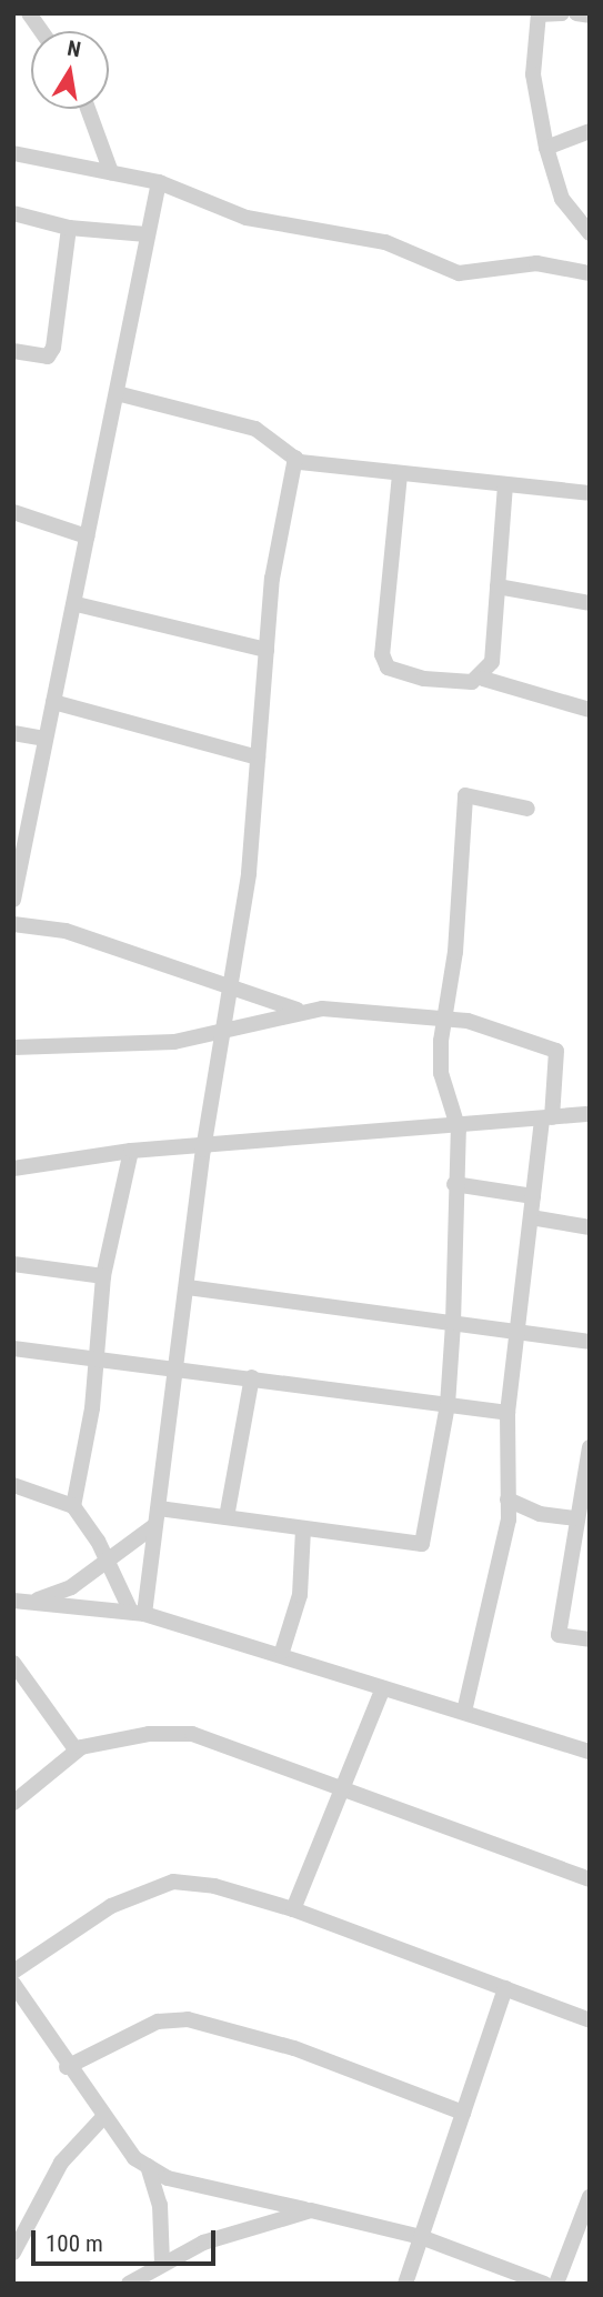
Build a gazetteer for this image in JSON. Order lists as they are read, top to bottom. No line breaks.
{"scale_bar":"100 m","north":"top"}
